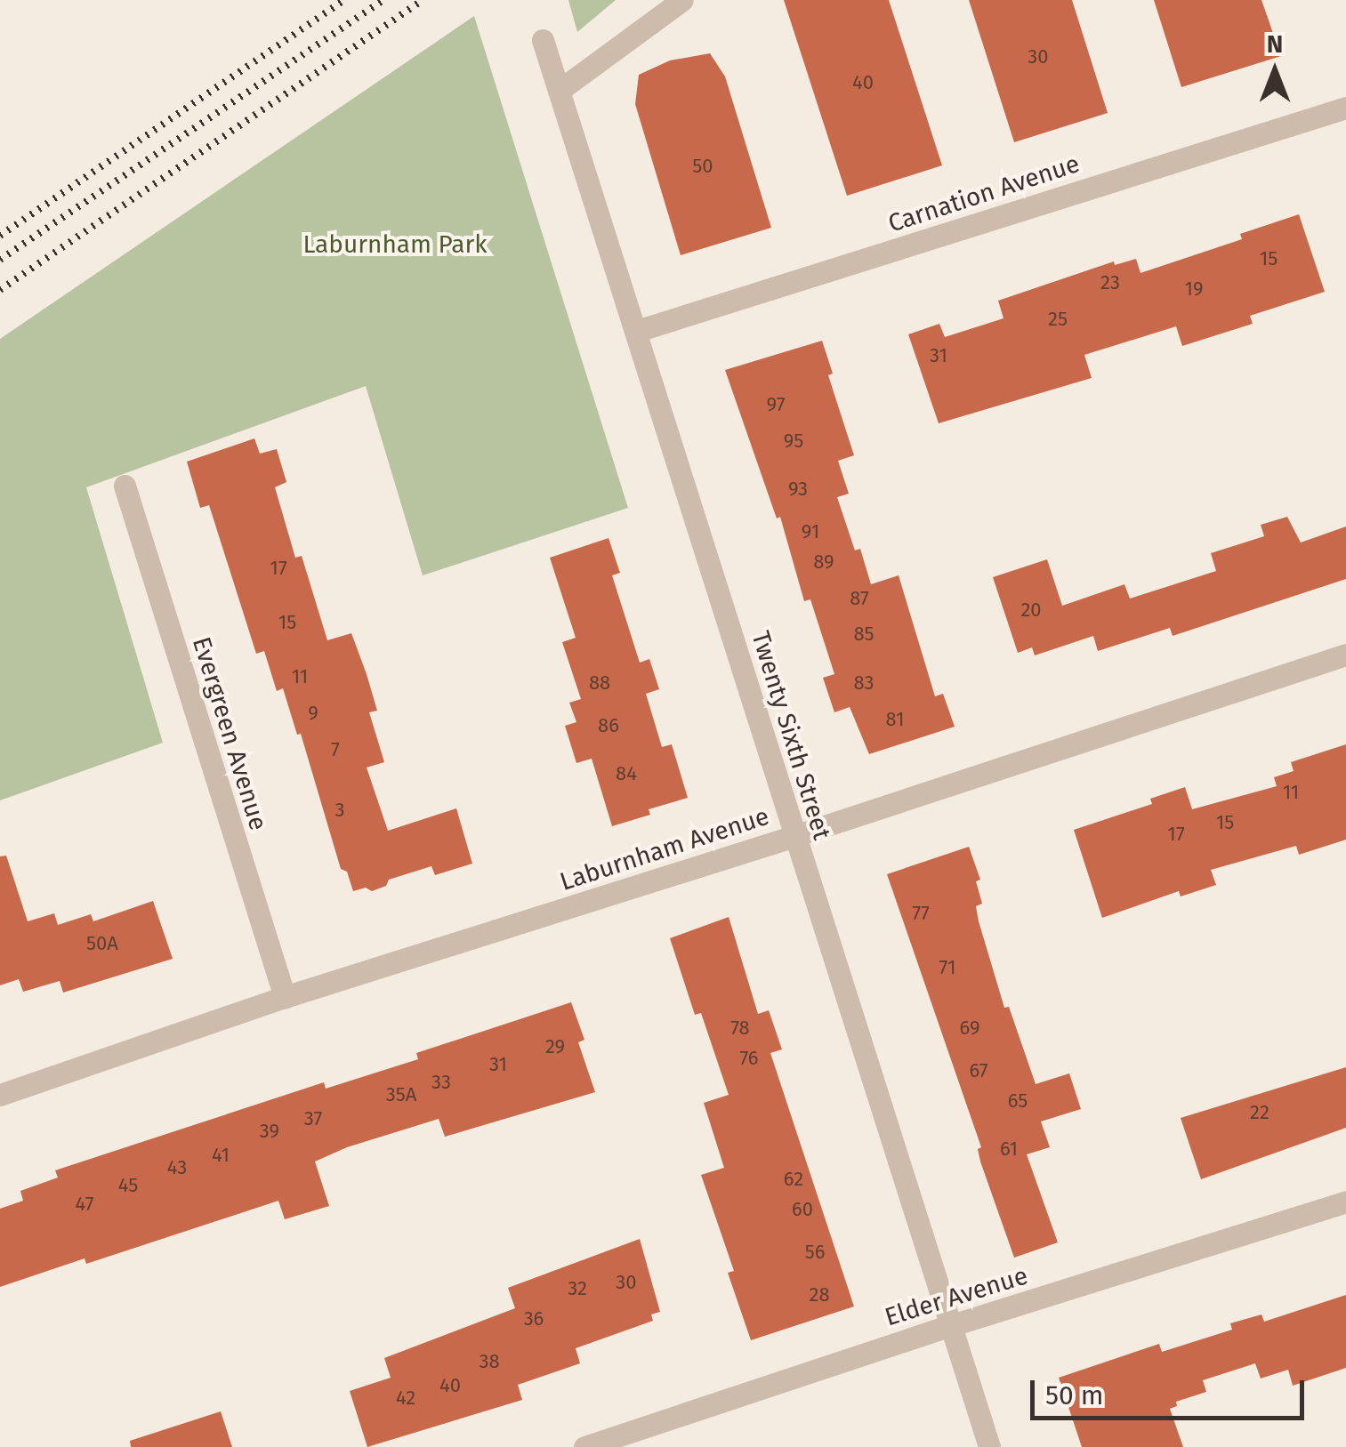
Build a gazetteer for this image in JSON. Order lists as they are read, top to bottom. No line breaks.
{"streets":{"street":["Carnation Avenue","Evergreen Avenue","Twenty Sixth Street","Laburnham Avenue","Elder Avenue"]},"crossings":[["Carnation Avenue","Twenty Sixth Street"],["Evergreen Avenue","Laburnham Avenue"],["Twenty Sixth Street","Laburnham Avenue"],["Twenty Sixth Street","Elder Avenue"]],"parks":["Laburnham Park"],"house_numbers":["30","40","50","15","23","19","25","31","97","95","93","91","89","17","87","20","15","85","11","88","83","9","81","86","7","84","11","3","15","17","77","50A","71","78","69","29","76","31","67","33","35A","65","22","37","39","61","41","43","62","45","47","60","56","30","32","28","36","38","40","42"],"scale_bar":"50 m","north":"top"}
